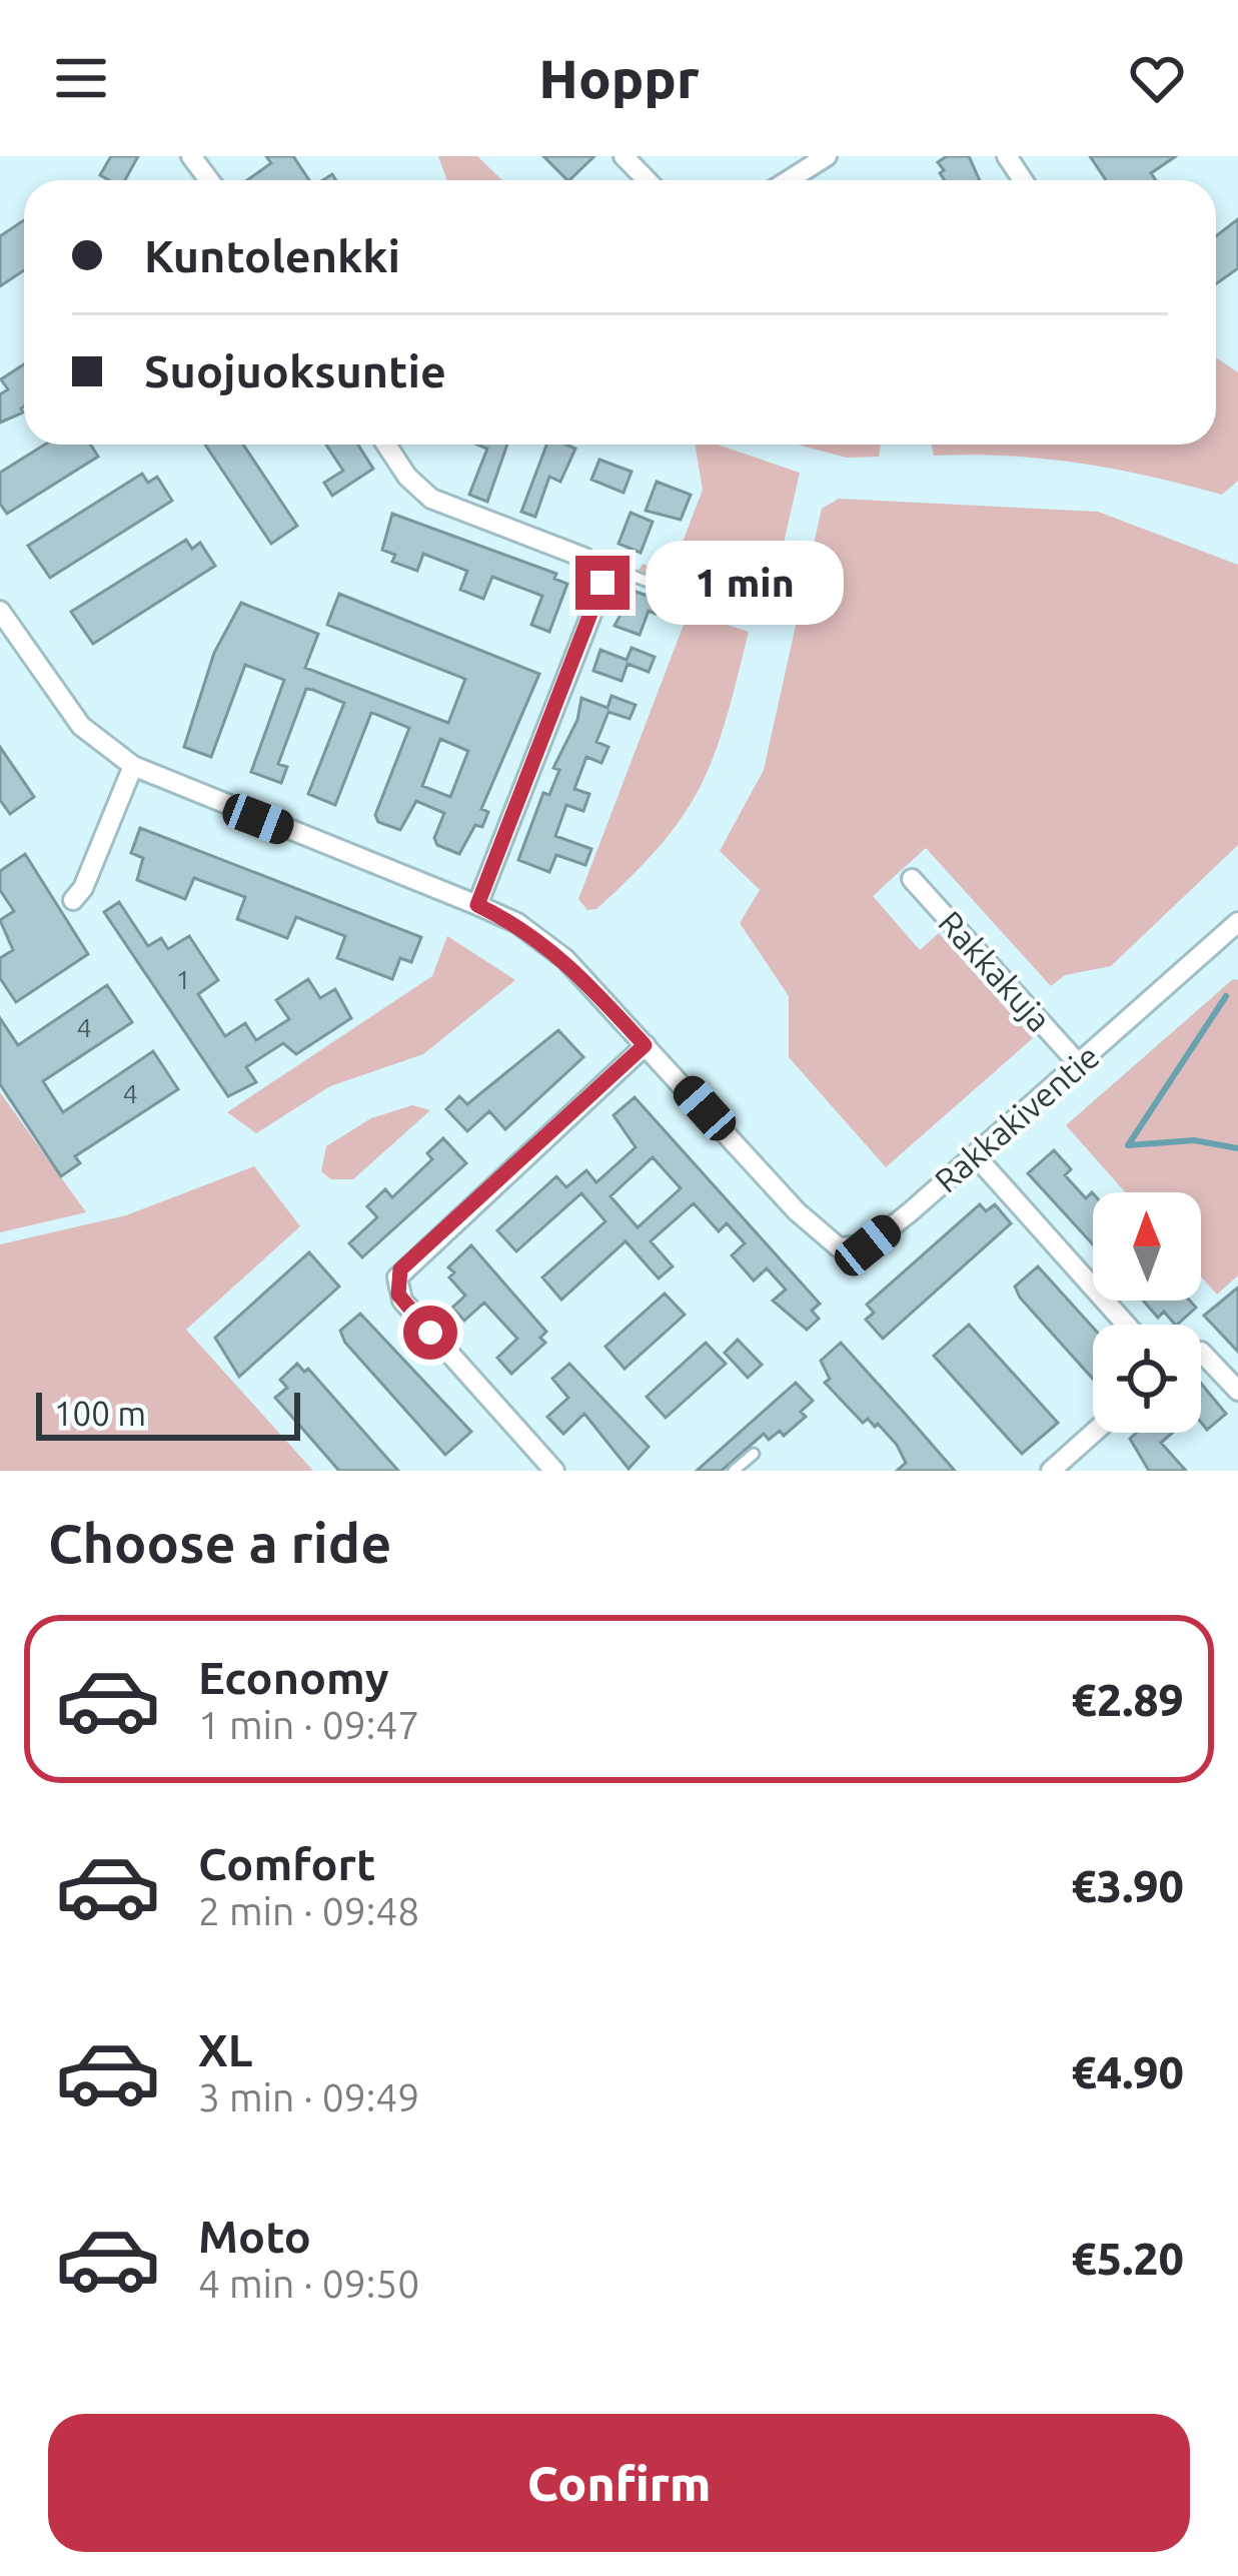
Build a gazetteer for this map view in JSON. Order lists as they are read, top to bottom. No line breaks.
{"streets":{"street":["Rakkakuja","Rakkakiventie"]},"crossings":[["Rakkakuja","Rakkakiventie"]],"house_numbers":["1","4","4"],"scale_bar":"100 m","north":"top","page":{"header":"Hoppr","banner":["Kuntolenkki","Suojuoksuntie"],"bubble":"1 min","scale":"100 m","heading":"Choose a ride","list":[{"name":"Economy","note":"1 min · 09:47","value":"€2.89"},{"name":"Comfort","note":"2 min · 09:48","value":"€3.90"},{"name":"XL","note":"3 min · 09:49","value":"€4.90"},{"name":"Moto","note":"4 min · 09:50","value":"€5.20"}],"buttons":"Confirm"}}
